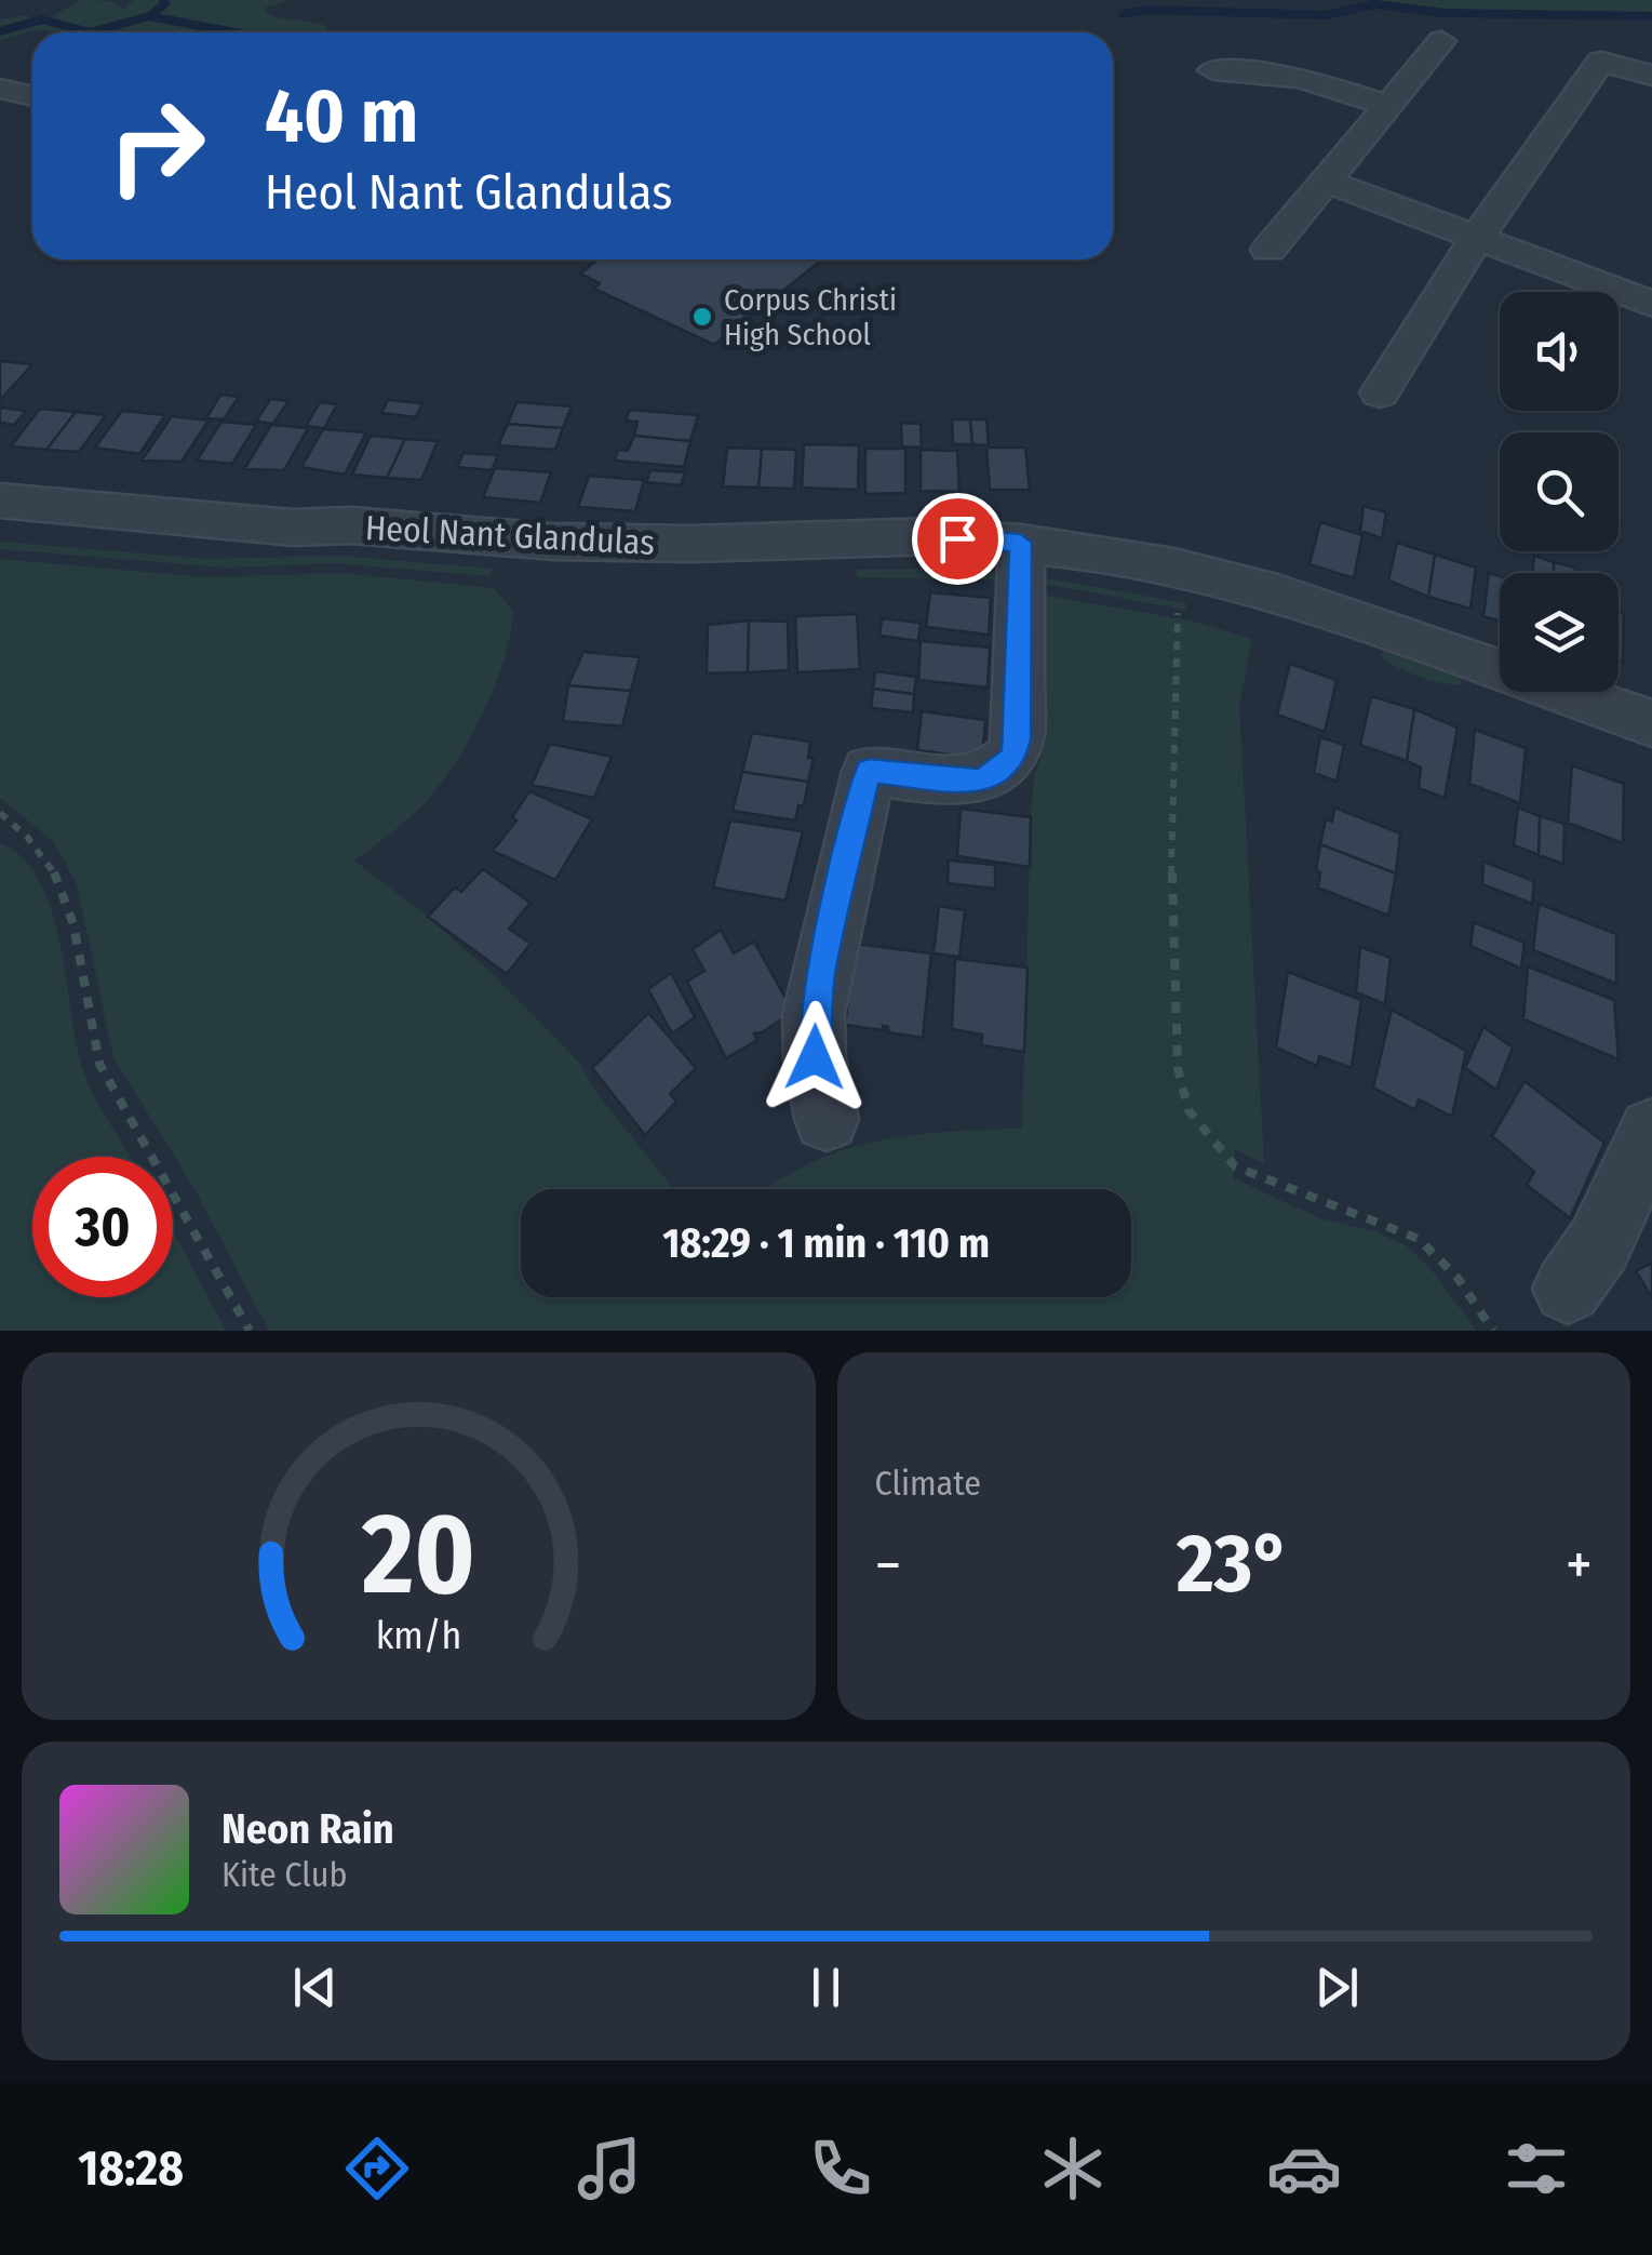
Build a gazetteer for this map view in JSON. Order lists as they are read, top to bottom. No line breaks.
{"streets":{"street":["Heol Nant Glandulas"]},"places":["Corpus Christi High School"],"page":{"turn":["40 m","Heol Nant Glandulas"],"limit":"30","trip":"18:29 · 1 min · 110 m","tile":"Climate","heat":["−","23°","+"],"song":["Neon Rain","Kite Club"],"tabs":"18:28","gauge":["20","km/h"]}}
